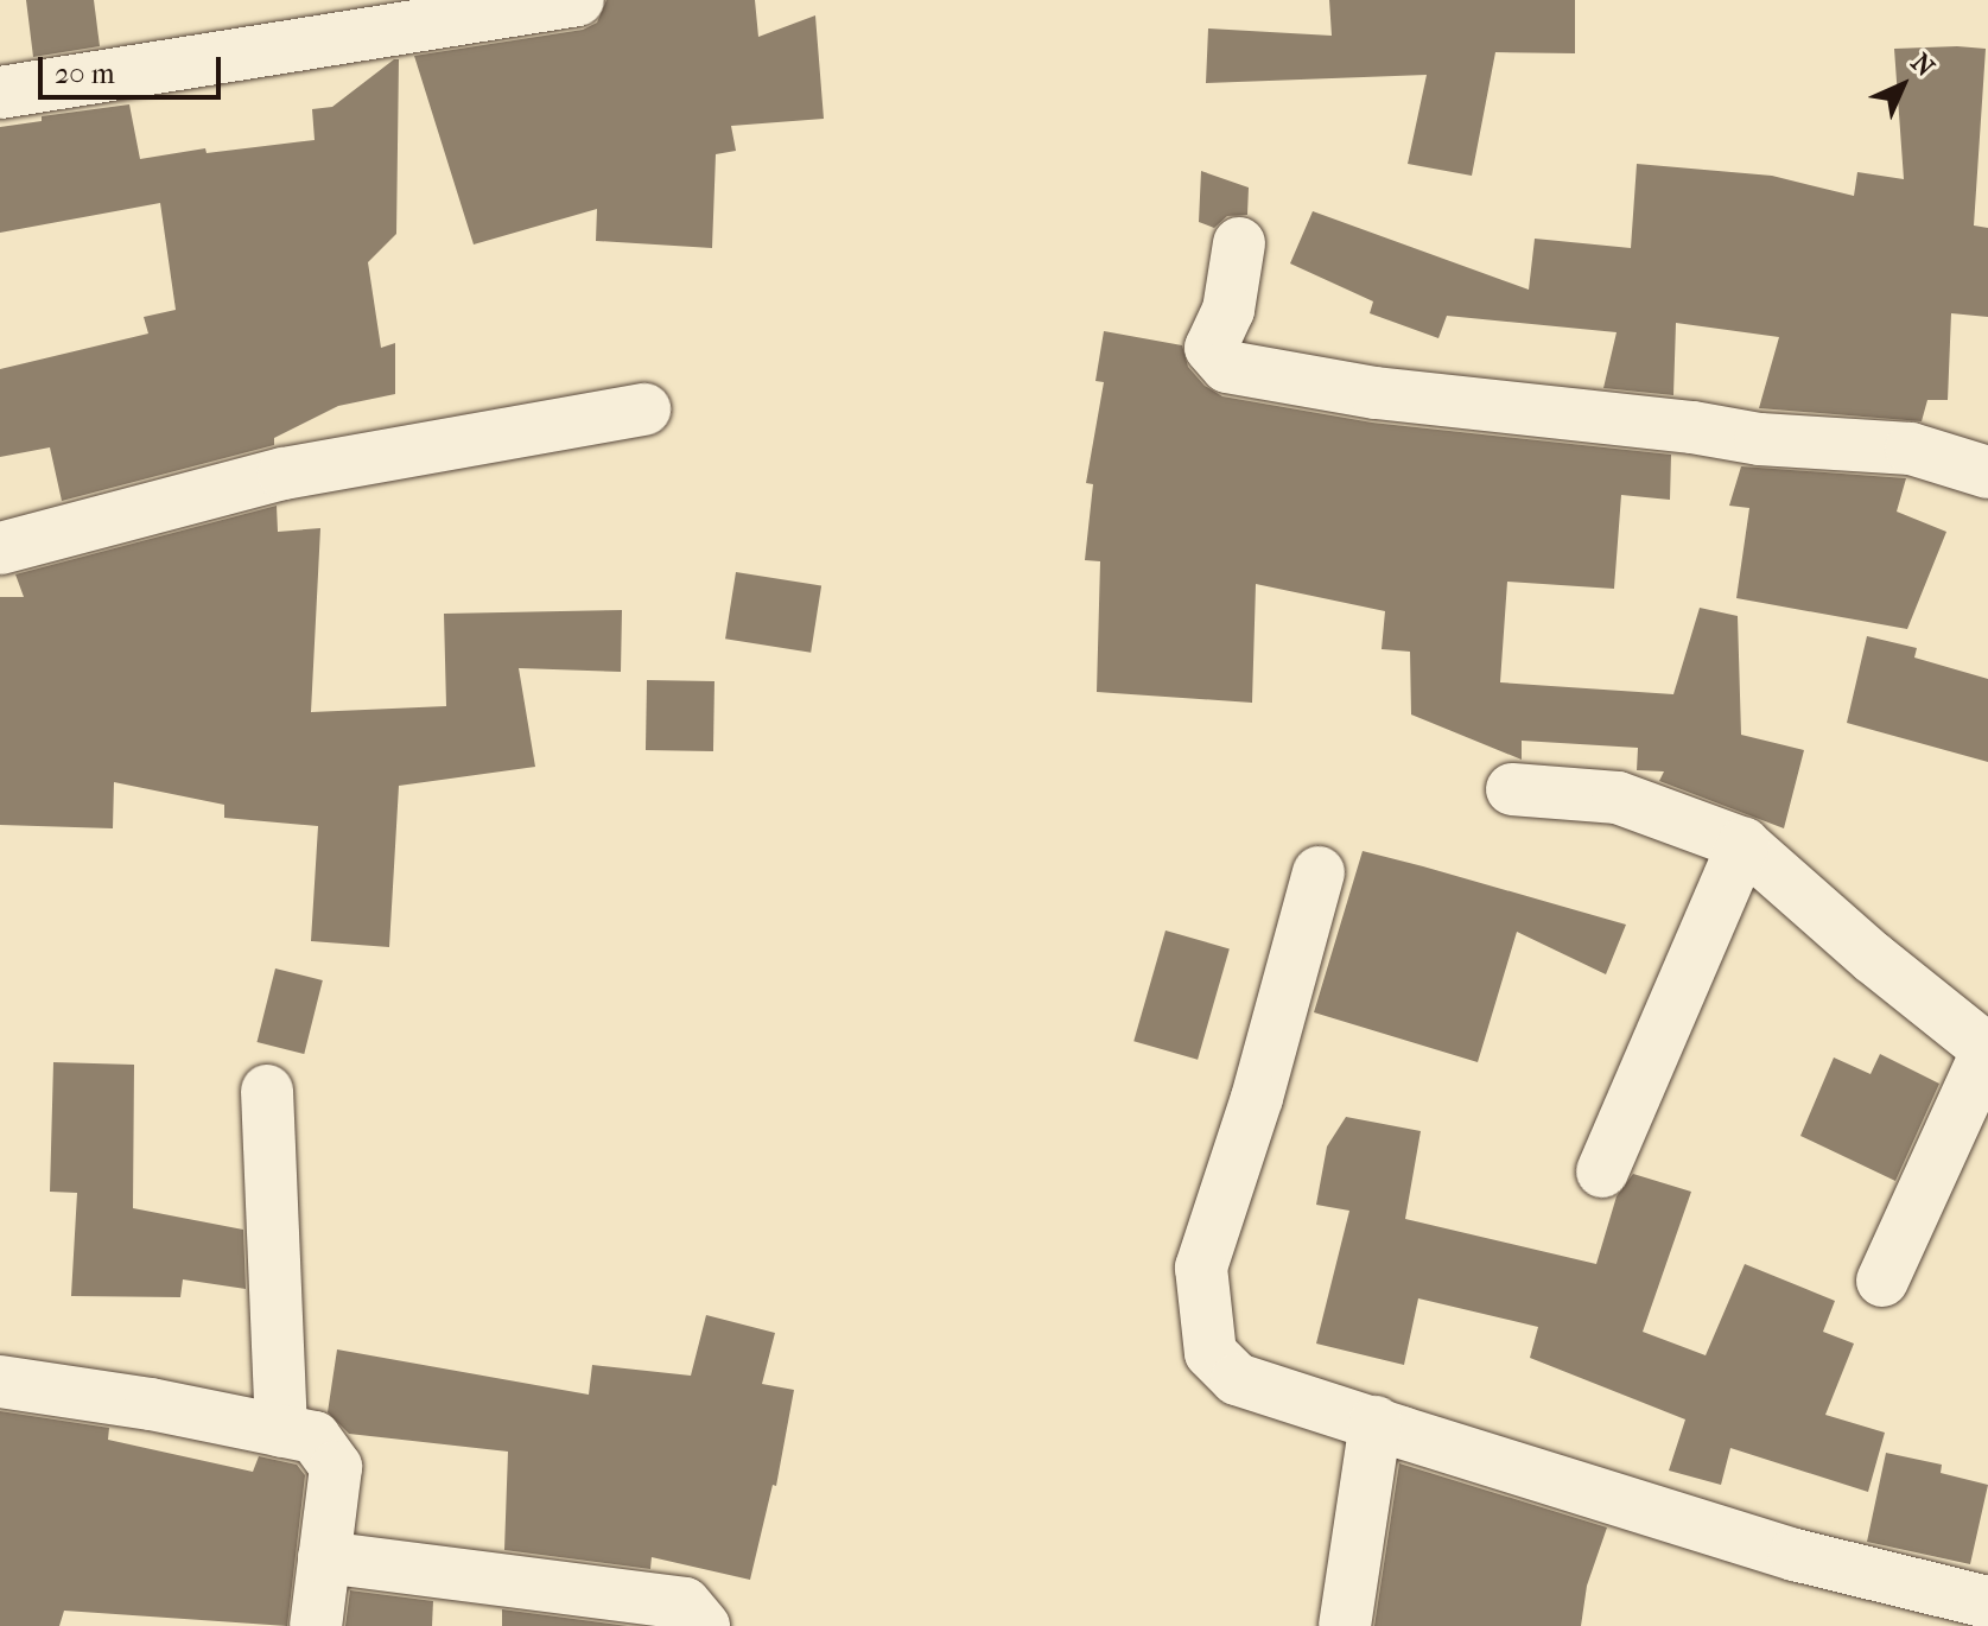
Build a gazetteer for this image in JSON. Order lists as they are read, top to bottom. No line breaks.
{"scale_bar":"20 m","north":"top right"}
